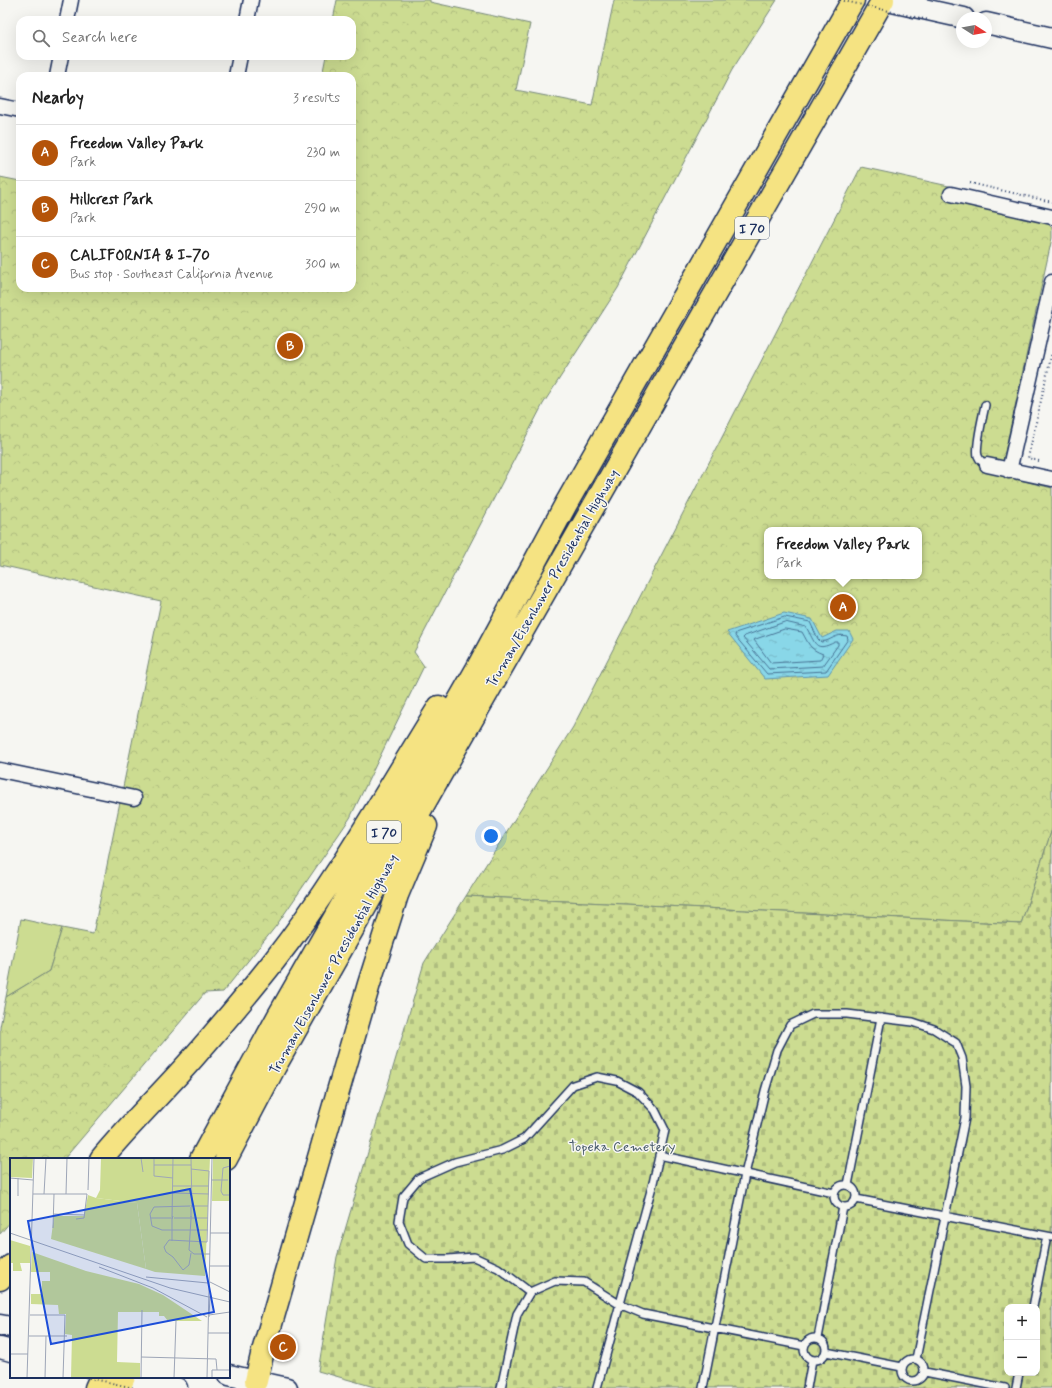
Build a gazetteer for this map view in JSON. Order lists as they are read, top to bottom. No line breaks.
{"streets":{"highway":["I 70","Truman/Eisenhower Presidential Highway"]},"parks":["Topeka Cemetery"],"north":"right","page":{"search":"Search here","heading":["Nearby","3 results"],"list":[{"mark":"A","name":"Freedom Valley Park","note":"Park","value":"230 m"},{"mark":"B","name":"Hillcrest Park","note":"Park","value":"290 m"},{"mark":"C","name":"CALIFORNIA & I-70","note":"Bus stop · Southeast California Avenue","value":"300 m"}],"pins":["B","A","C"],"popup":["Freedom Valley Park","Park"],"map_buttons":["+","−"]}}
